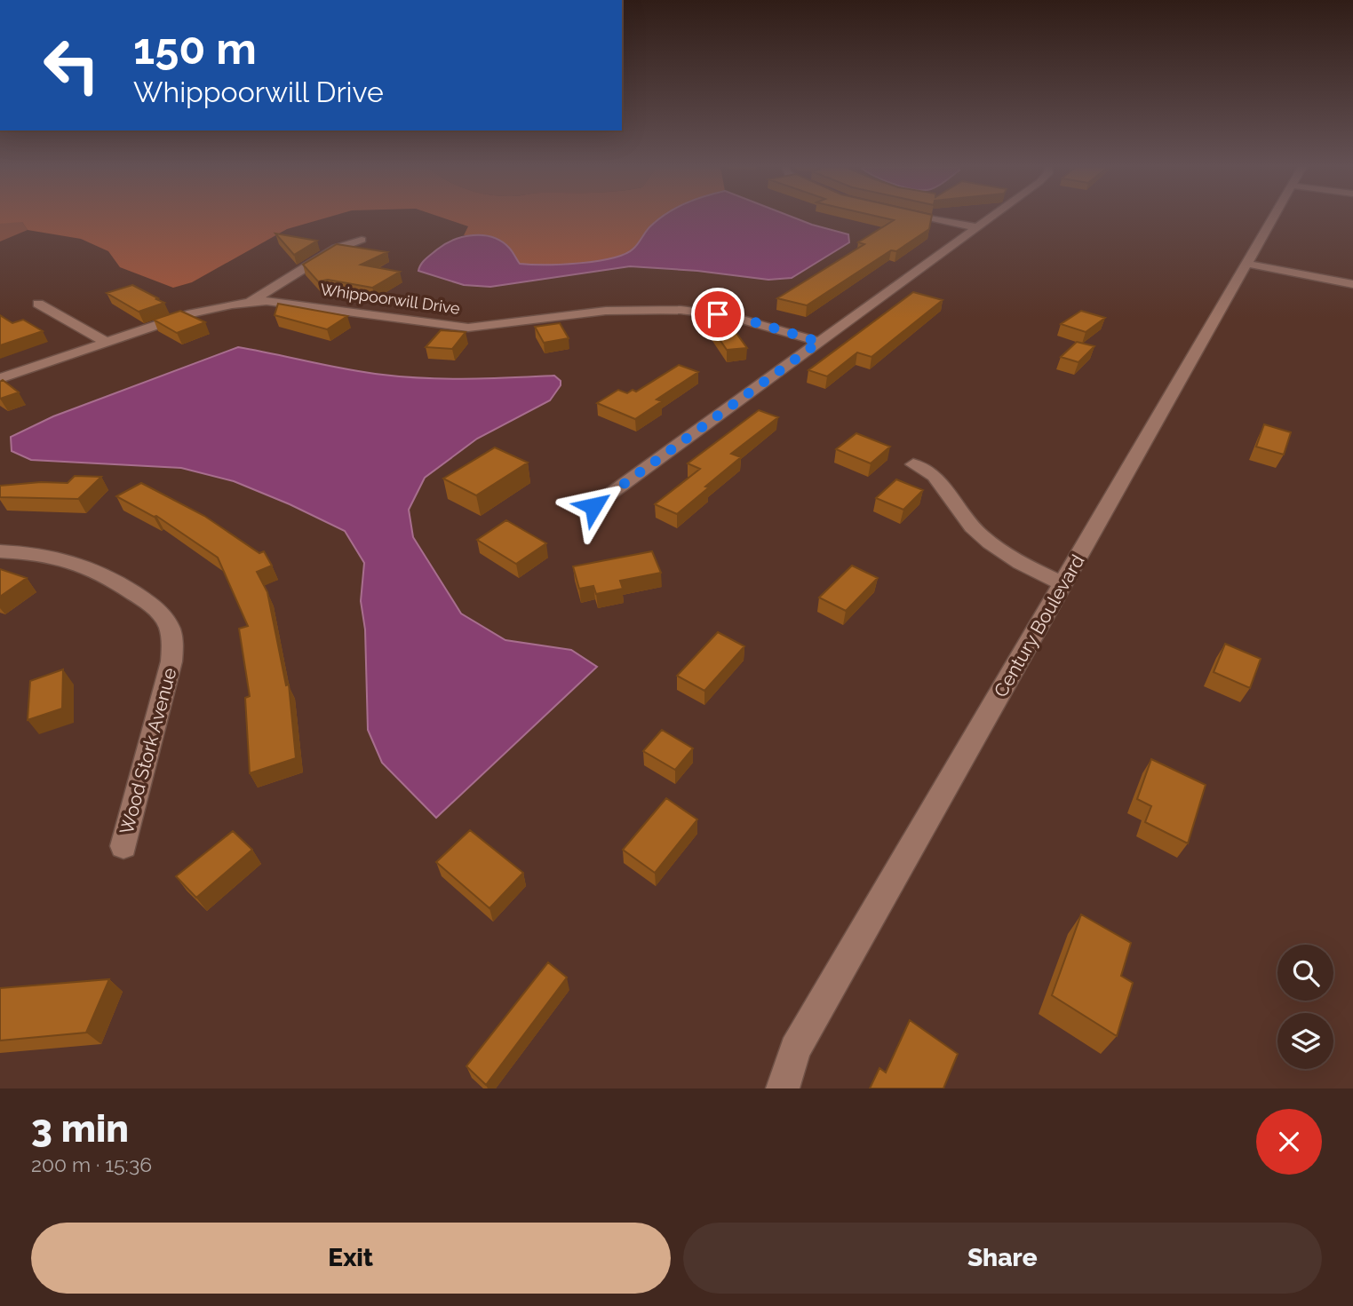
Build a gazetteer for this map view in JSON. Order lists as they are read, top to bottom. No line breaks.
{"streets":{"street":["Whippoorwill Drive","Century Boulevard","Wood Stork Avenue"]},"page":{"turn":["150 m","Whippoorwill Drive"],"heading":["3 min","200 m · 15:36"],"buttons":["Exit","Share"]}}
